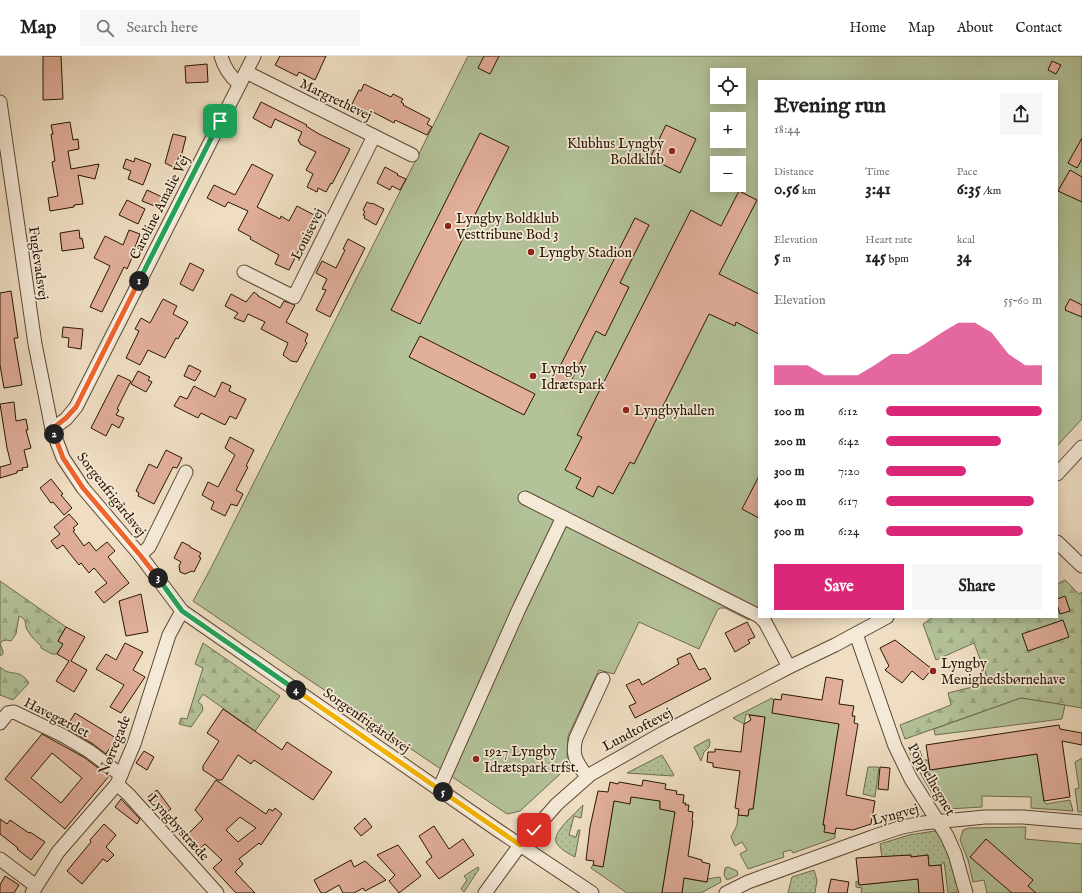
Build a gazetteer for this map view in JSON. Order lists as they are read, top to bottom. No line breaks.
{"streets":{"street":["Margrethevej","Caroline Amalie Vej","Louisevej","Fuglevadsvej","Sorgenfrigårdsvej","Havegærdet","Lundtoftevej","Nørregade","Poppelhegnet","Lyngvej","Lyngbystræde"]},"crossings":[["Margrethevej","Caroline Amalie Vej"],["Margrethevej","Louisevej"],["Caroline Amalie Vej","Fuglevadsvej"],["Caroline Amalie Vej","Sorgenfrigårdsvej"],["Fuglevadsvej","Sorgenfrigårdsvej"],["Sorgenfrigårdsvej","Lundtoftevej"],["Sorgenfrigårdsvej","Nørregade"],["Havegærdet","Nørregade"],["Havegærdet","Lyngbystræde"],["Lundtoftevej","Poppelhegnet"],["Nørregade","Lyngbystræde"],["Poppelhegnet","Lyngvej"]],"places":["Klubhus Lyngby Boldklub","Lyngby Boldklub Vesttribune Bod 3","Lyngby Stadion","Lyngby Idrætspark","Lyngbyhallen","Lyngby Menighedsbørnehave","1927 Lyngby Idrætspark trfst."],"page":{"header":"Map","search":"Search here","nav":["Home","Map","About","Contact"],"map_buttons":["+","−"],"heading":["Evening run","18:44"],"stats":[["Distance","0.56 km"],["Time","3:41"],["Pace","6:35 /km"],["Elevation","5 m"],["Heart rate","145 bpm"],["kcal","34"]],"pins":["1","2","3","4","5"],"chart":["Elevation","55–60 m"],"list":[{"name":"100 m","note":"6:12"},{"name":"200 m","note":"6:42"},{"name":"300 m","note":"7:20"},{"name":"400 m","note":"6:17"},{"name":"500 m","note":"6:24"}],"buttons":["Save","Share"]}}
